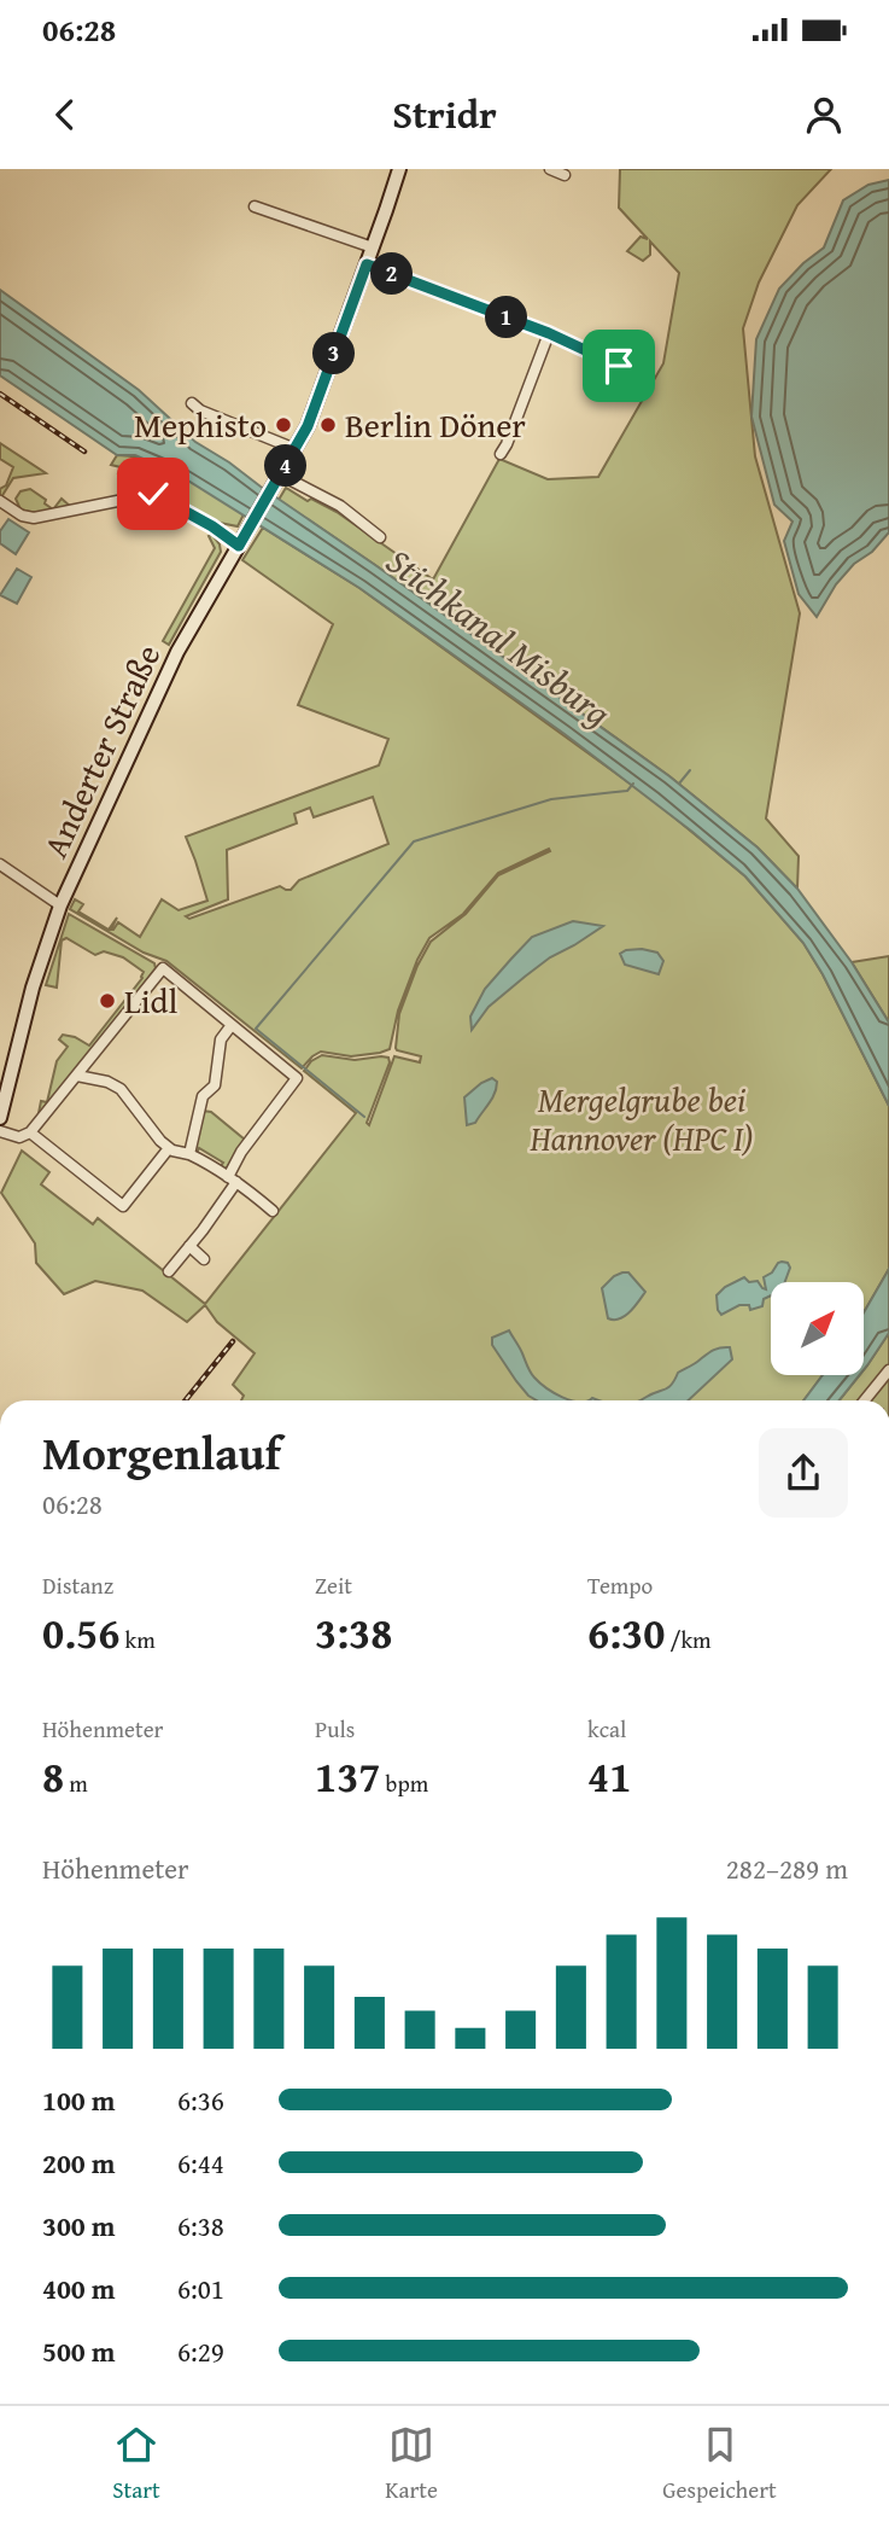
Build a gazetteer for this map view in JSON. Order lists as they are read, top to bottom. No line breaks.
{"streets":{"main road":["Anderter Straße"]},"water":["Stichkanal Misburg"],"parks":["Mergelgrube bei Hannover (HPC I)"],"places":["Mephisto","Berlin Döner","Lidl"],"north":"top right","page":{"status":"06:28","header":"Stridr","pins":["2","1","3","4"],"heading":["Morgenlauf","06:28"],"stats":[["Distanz","0.56 km"],["Zeit","3:38"],["Tempo","6:30 /km"],["Höhenmeter","8 m"],["Puls","137 bpm"],["kcal","41"]],"chart":["Höhenmeter","282–289 m"],"list":[{"name":"100 m","note":"6:36"},{"name":"200 m","note":"6:44"},{"name":"300 m","note":"6:38"},{"name":"400 m","note":"6:01"},{"name":"500 m","note":"6:29"}],"tabs":["Start","Karte","Gespeichert"]}}
